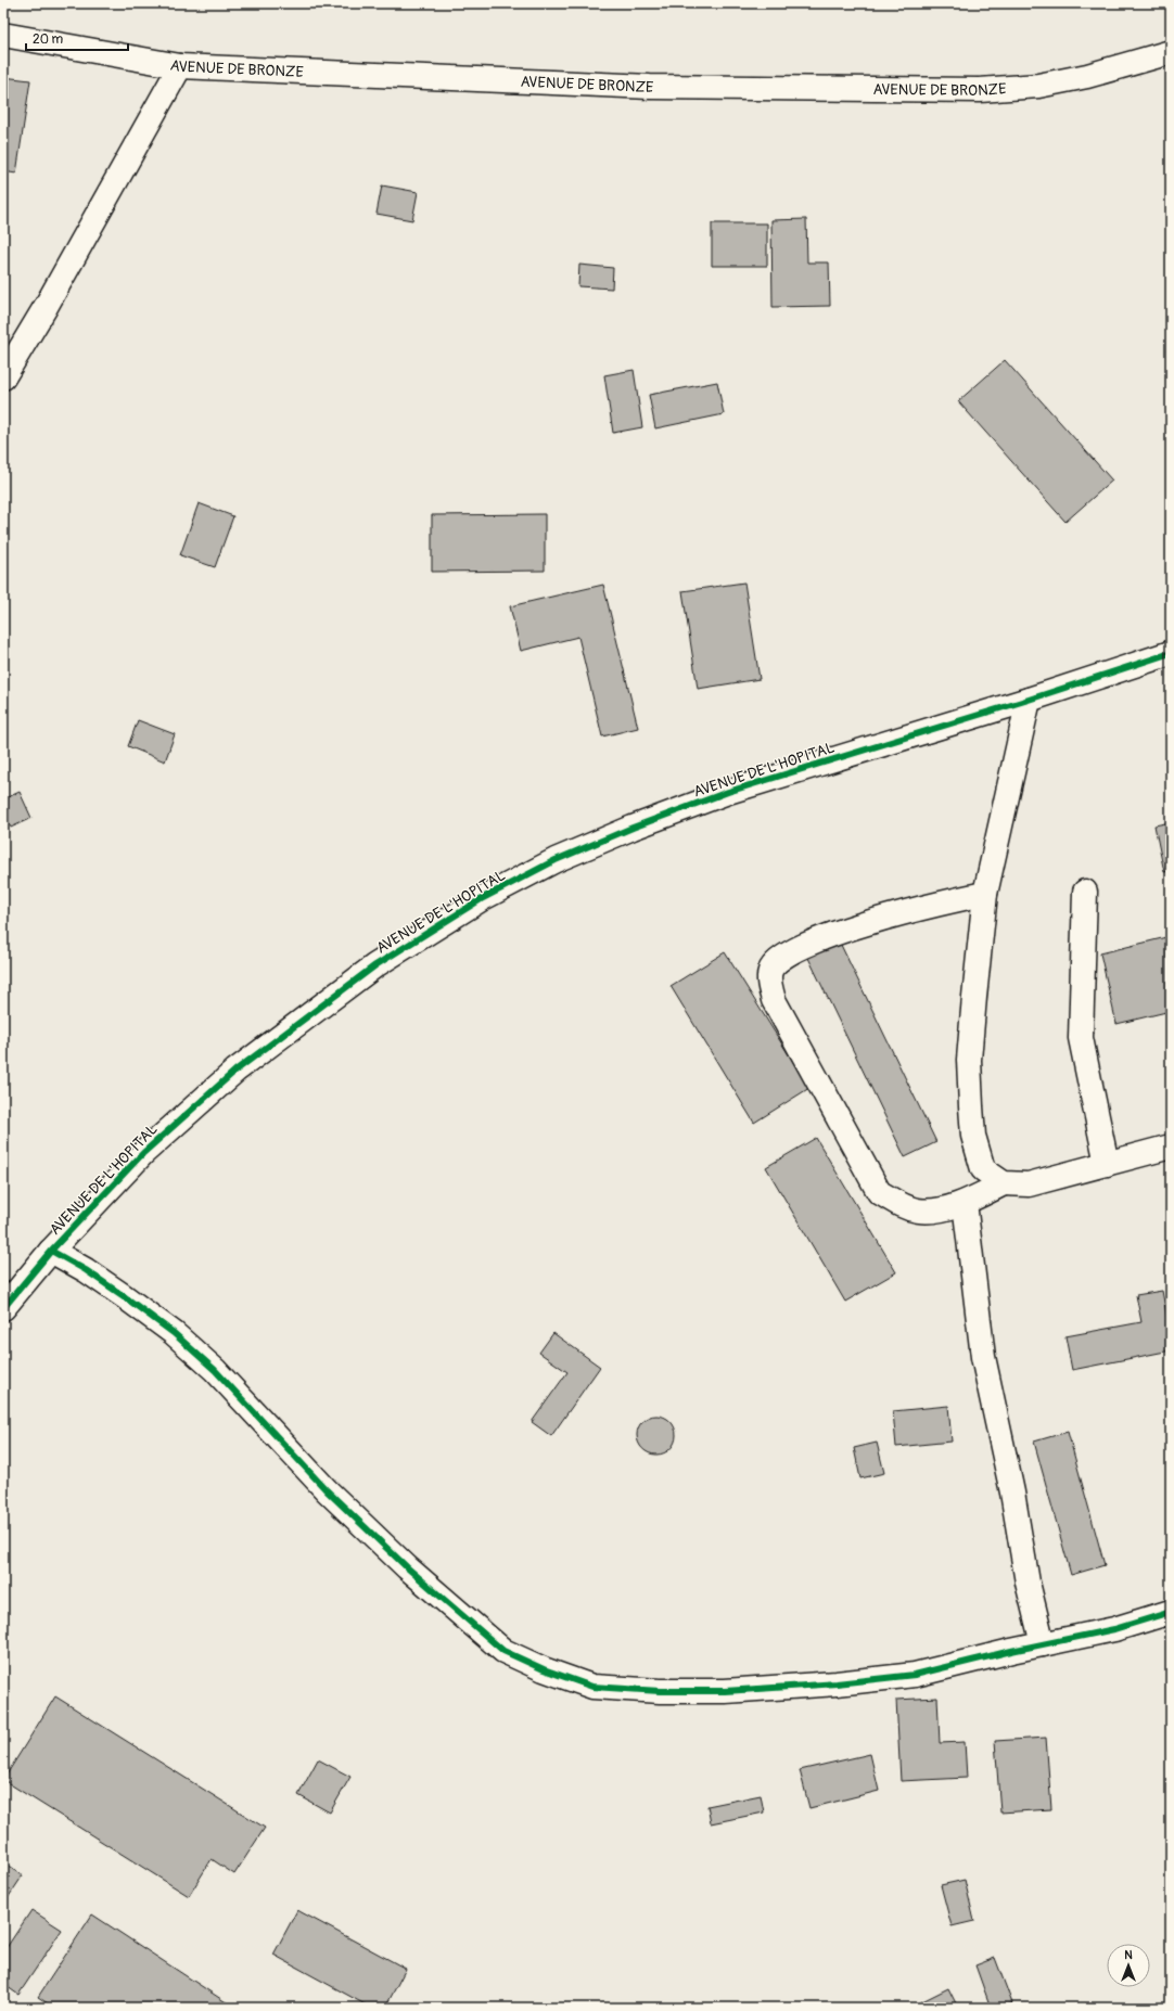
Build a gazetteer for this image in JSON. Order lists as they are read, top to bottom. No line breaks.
{"streets":{"street":["AVENUE DE BRONZE","AVENUE DE L'HOPITAL"]},"scale_bar":"20 m","north":"top"}
